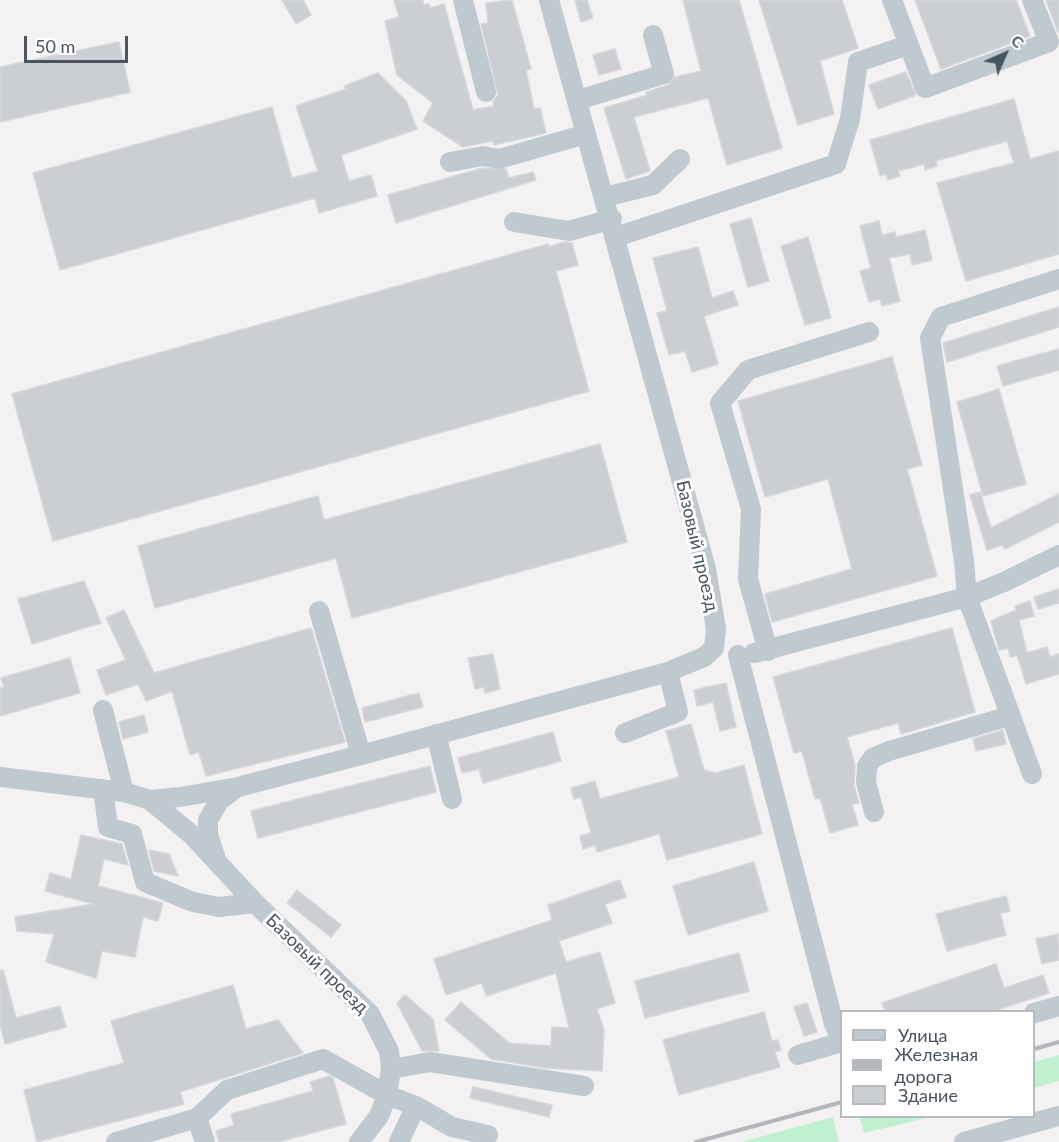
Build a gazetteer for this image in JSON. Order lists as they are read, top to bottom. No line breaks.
{"streets":{"street":["Базовый проезд"]},"legend":["Улица","Железная дорога","Здание"],"scale_bar":"50 m","north":"top right"}
